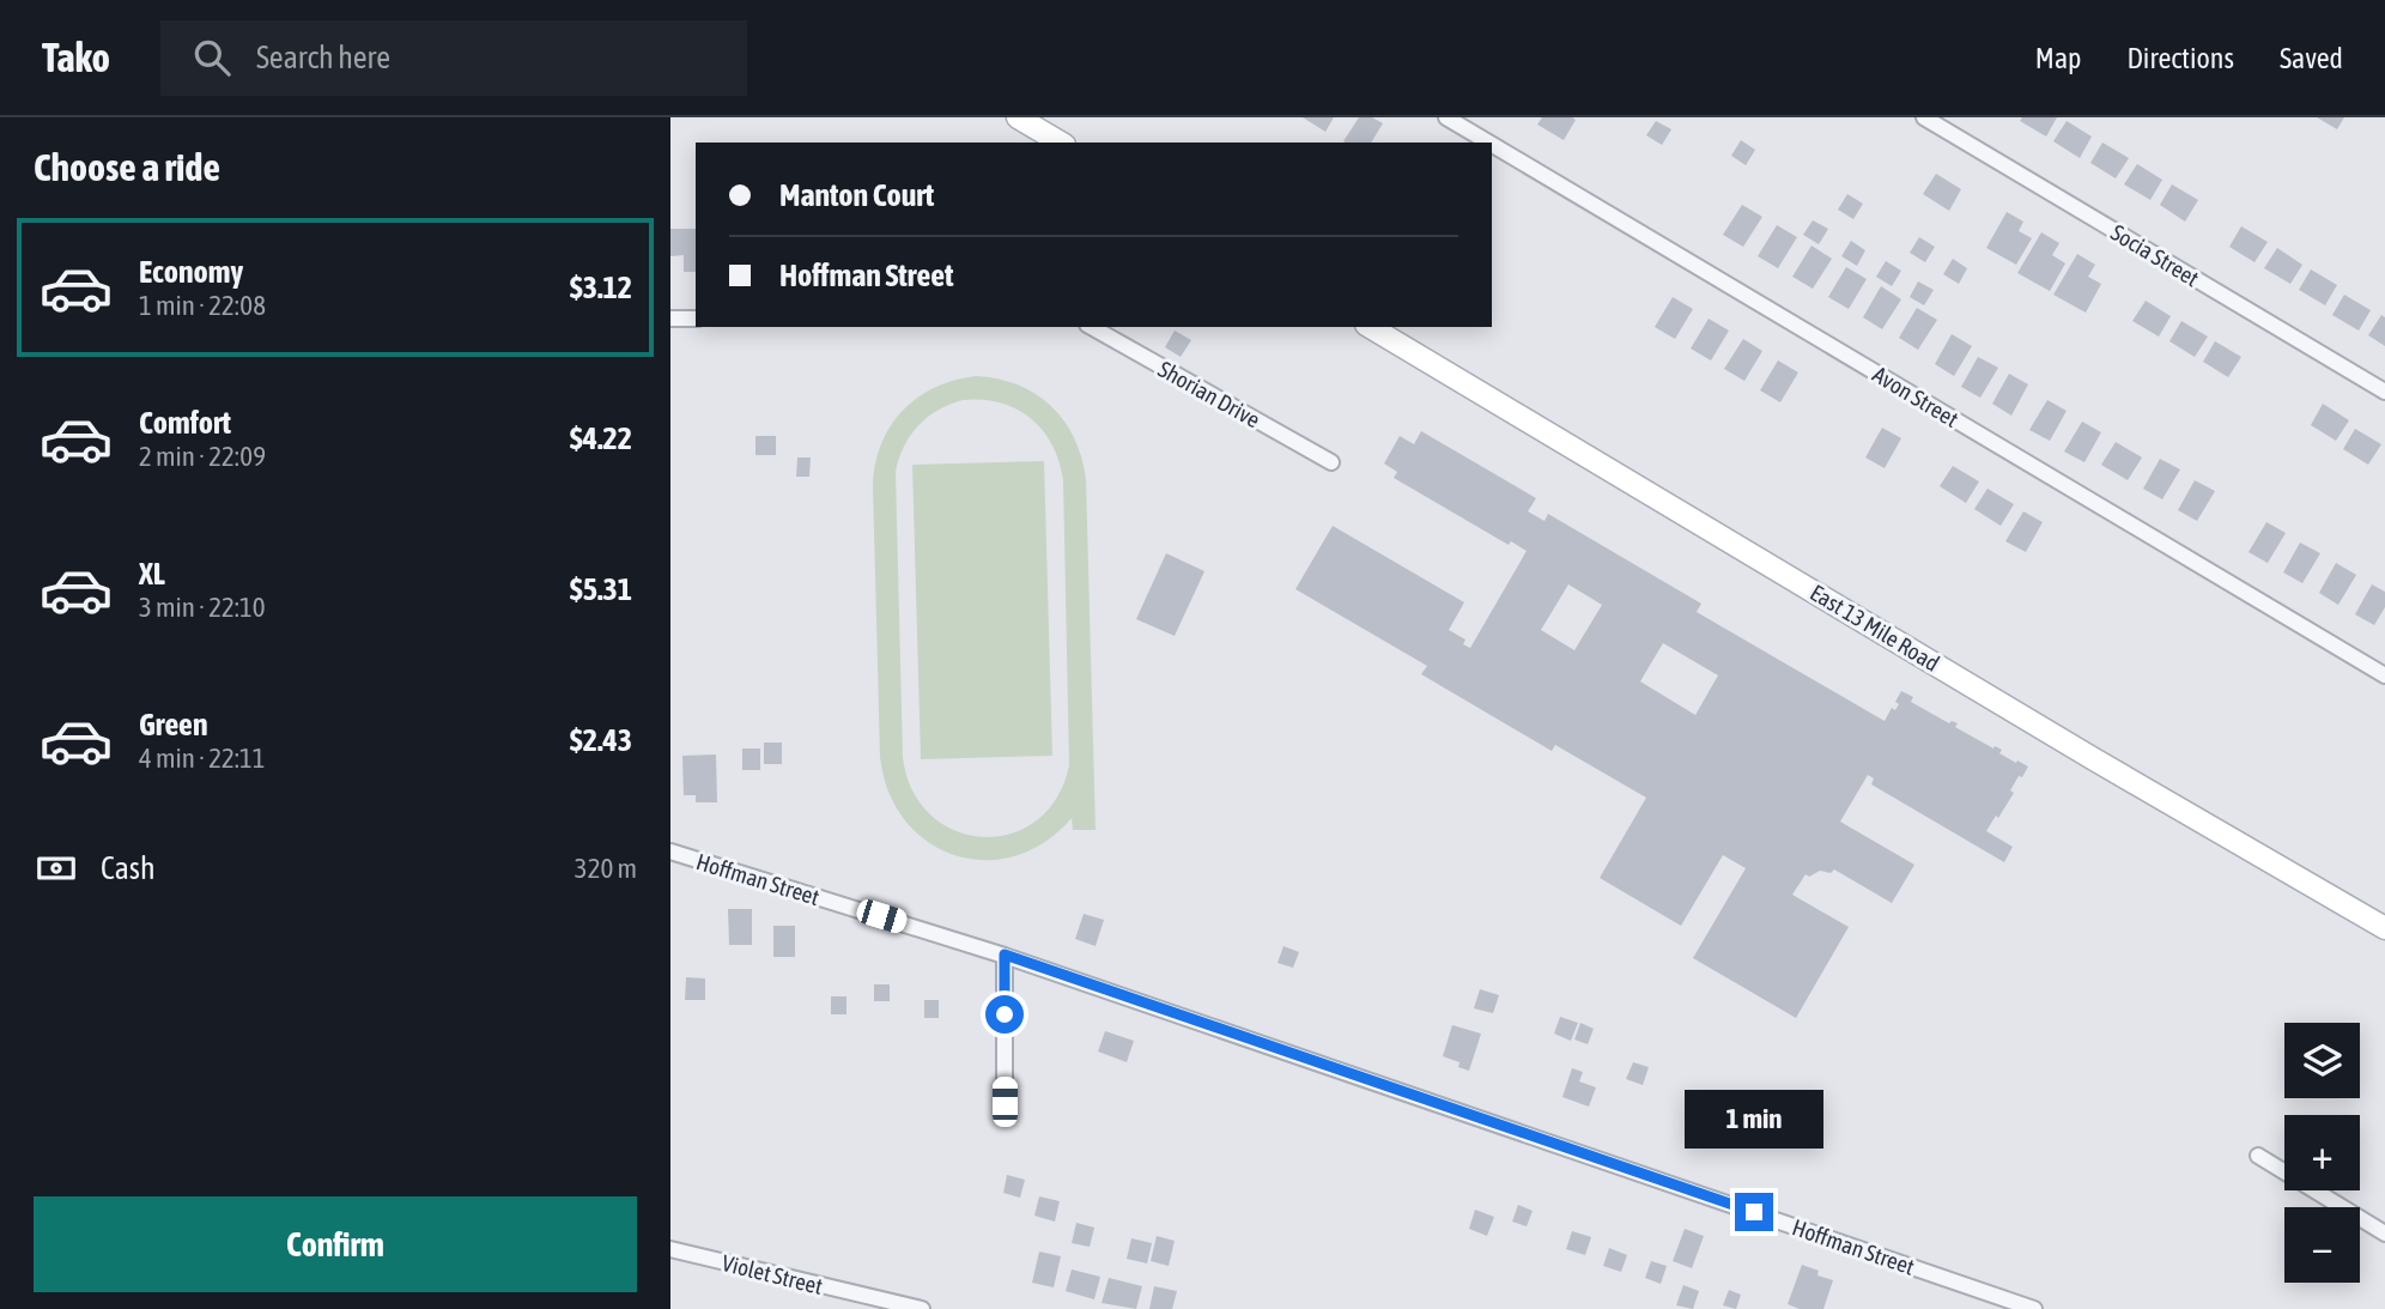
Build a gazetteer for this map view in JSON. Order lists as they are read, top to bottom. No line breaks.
{"streets":{"main road":["East 13 Mile Road"],"street":["Socia Street","Shorian Drive","Avon Street","Hoffman Street","Violet Street"]},"page":{"header":"Tako","search":"Search here","nav":["Map","Directions","Saved"],"heading":"Choose a ride","banner":["Manton Court","Hoffman Street"],"list":[{"name":"Economy","note":"1 min · 22:08","value":"$3.12"},{"name":"Comfort","note":"2 min · 22:09","value":"$4.22"},{"name":"XL","note":"3 min · 22:10","value":"$5.31"},{"name":"Green","note":"4 min · 22:11","value":"$2.43"}],"pay":["Cash","320 m"],"map_buttons":["+","−"],"bubble":"1 min","buttons":"Confirm"}}
